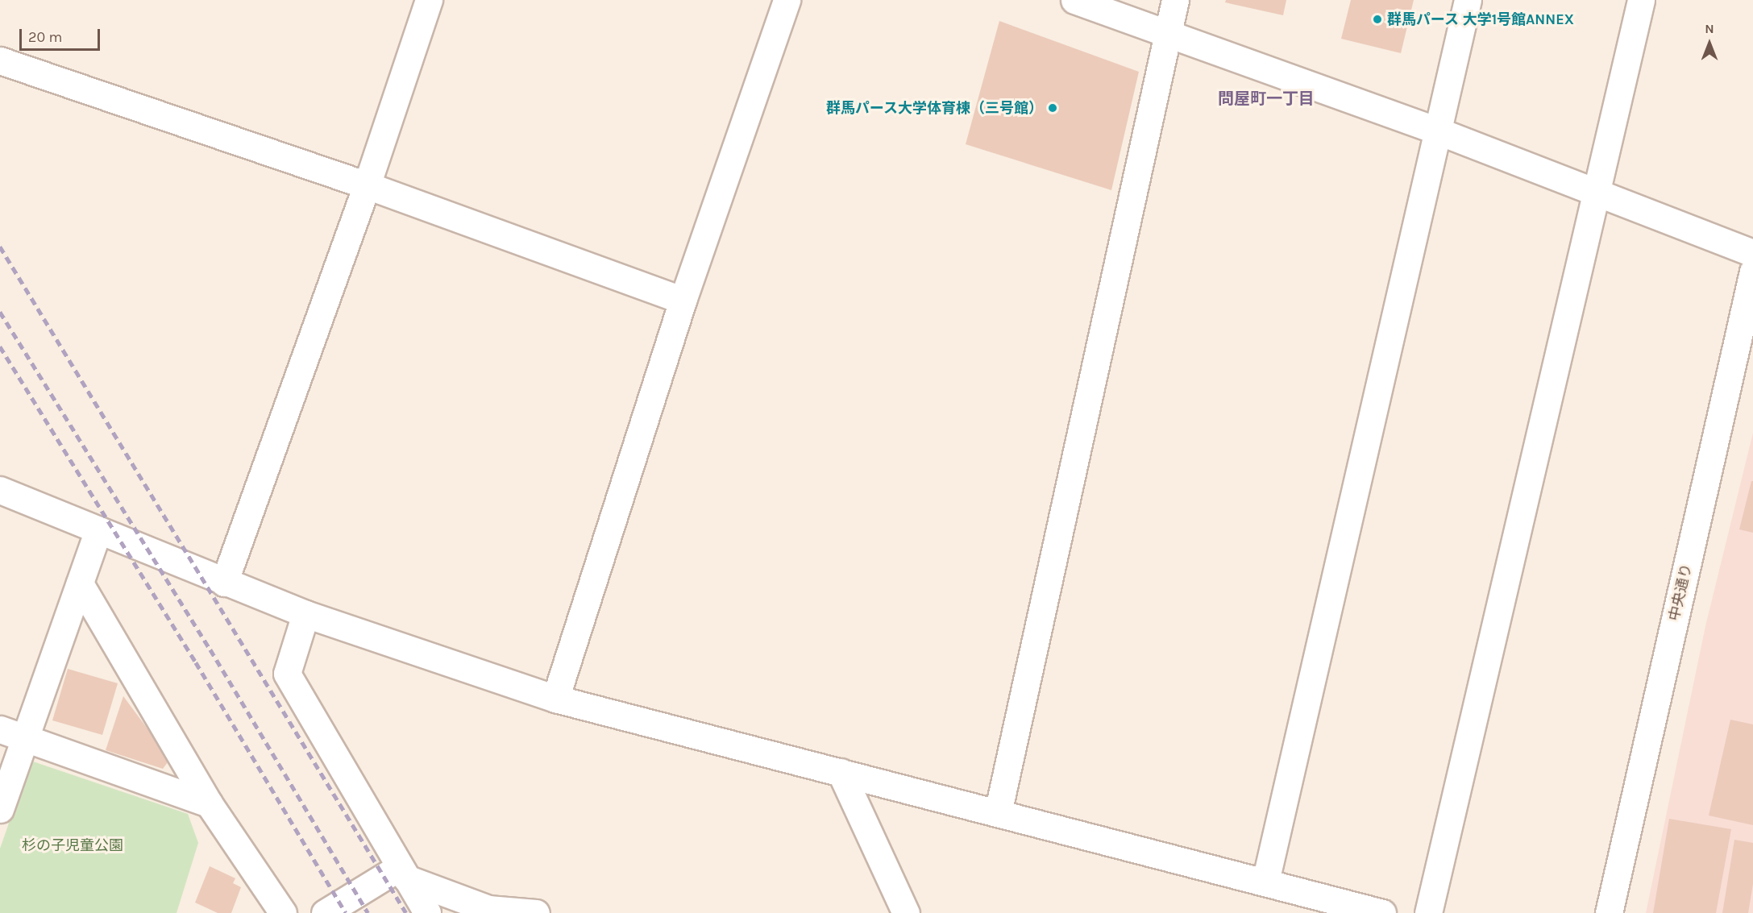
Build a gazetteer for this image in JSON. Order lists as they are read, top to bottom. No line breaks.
{"streets":{"street":["中央通り"]},"districts":["問屋町一丁目"],"parks":["杉の子児童公園"],"places":["群馬パース 大学1号館ANNEX","群馬パース大学体育棟（三号館）"],"scale_bar":"20 m","north":"top"}
